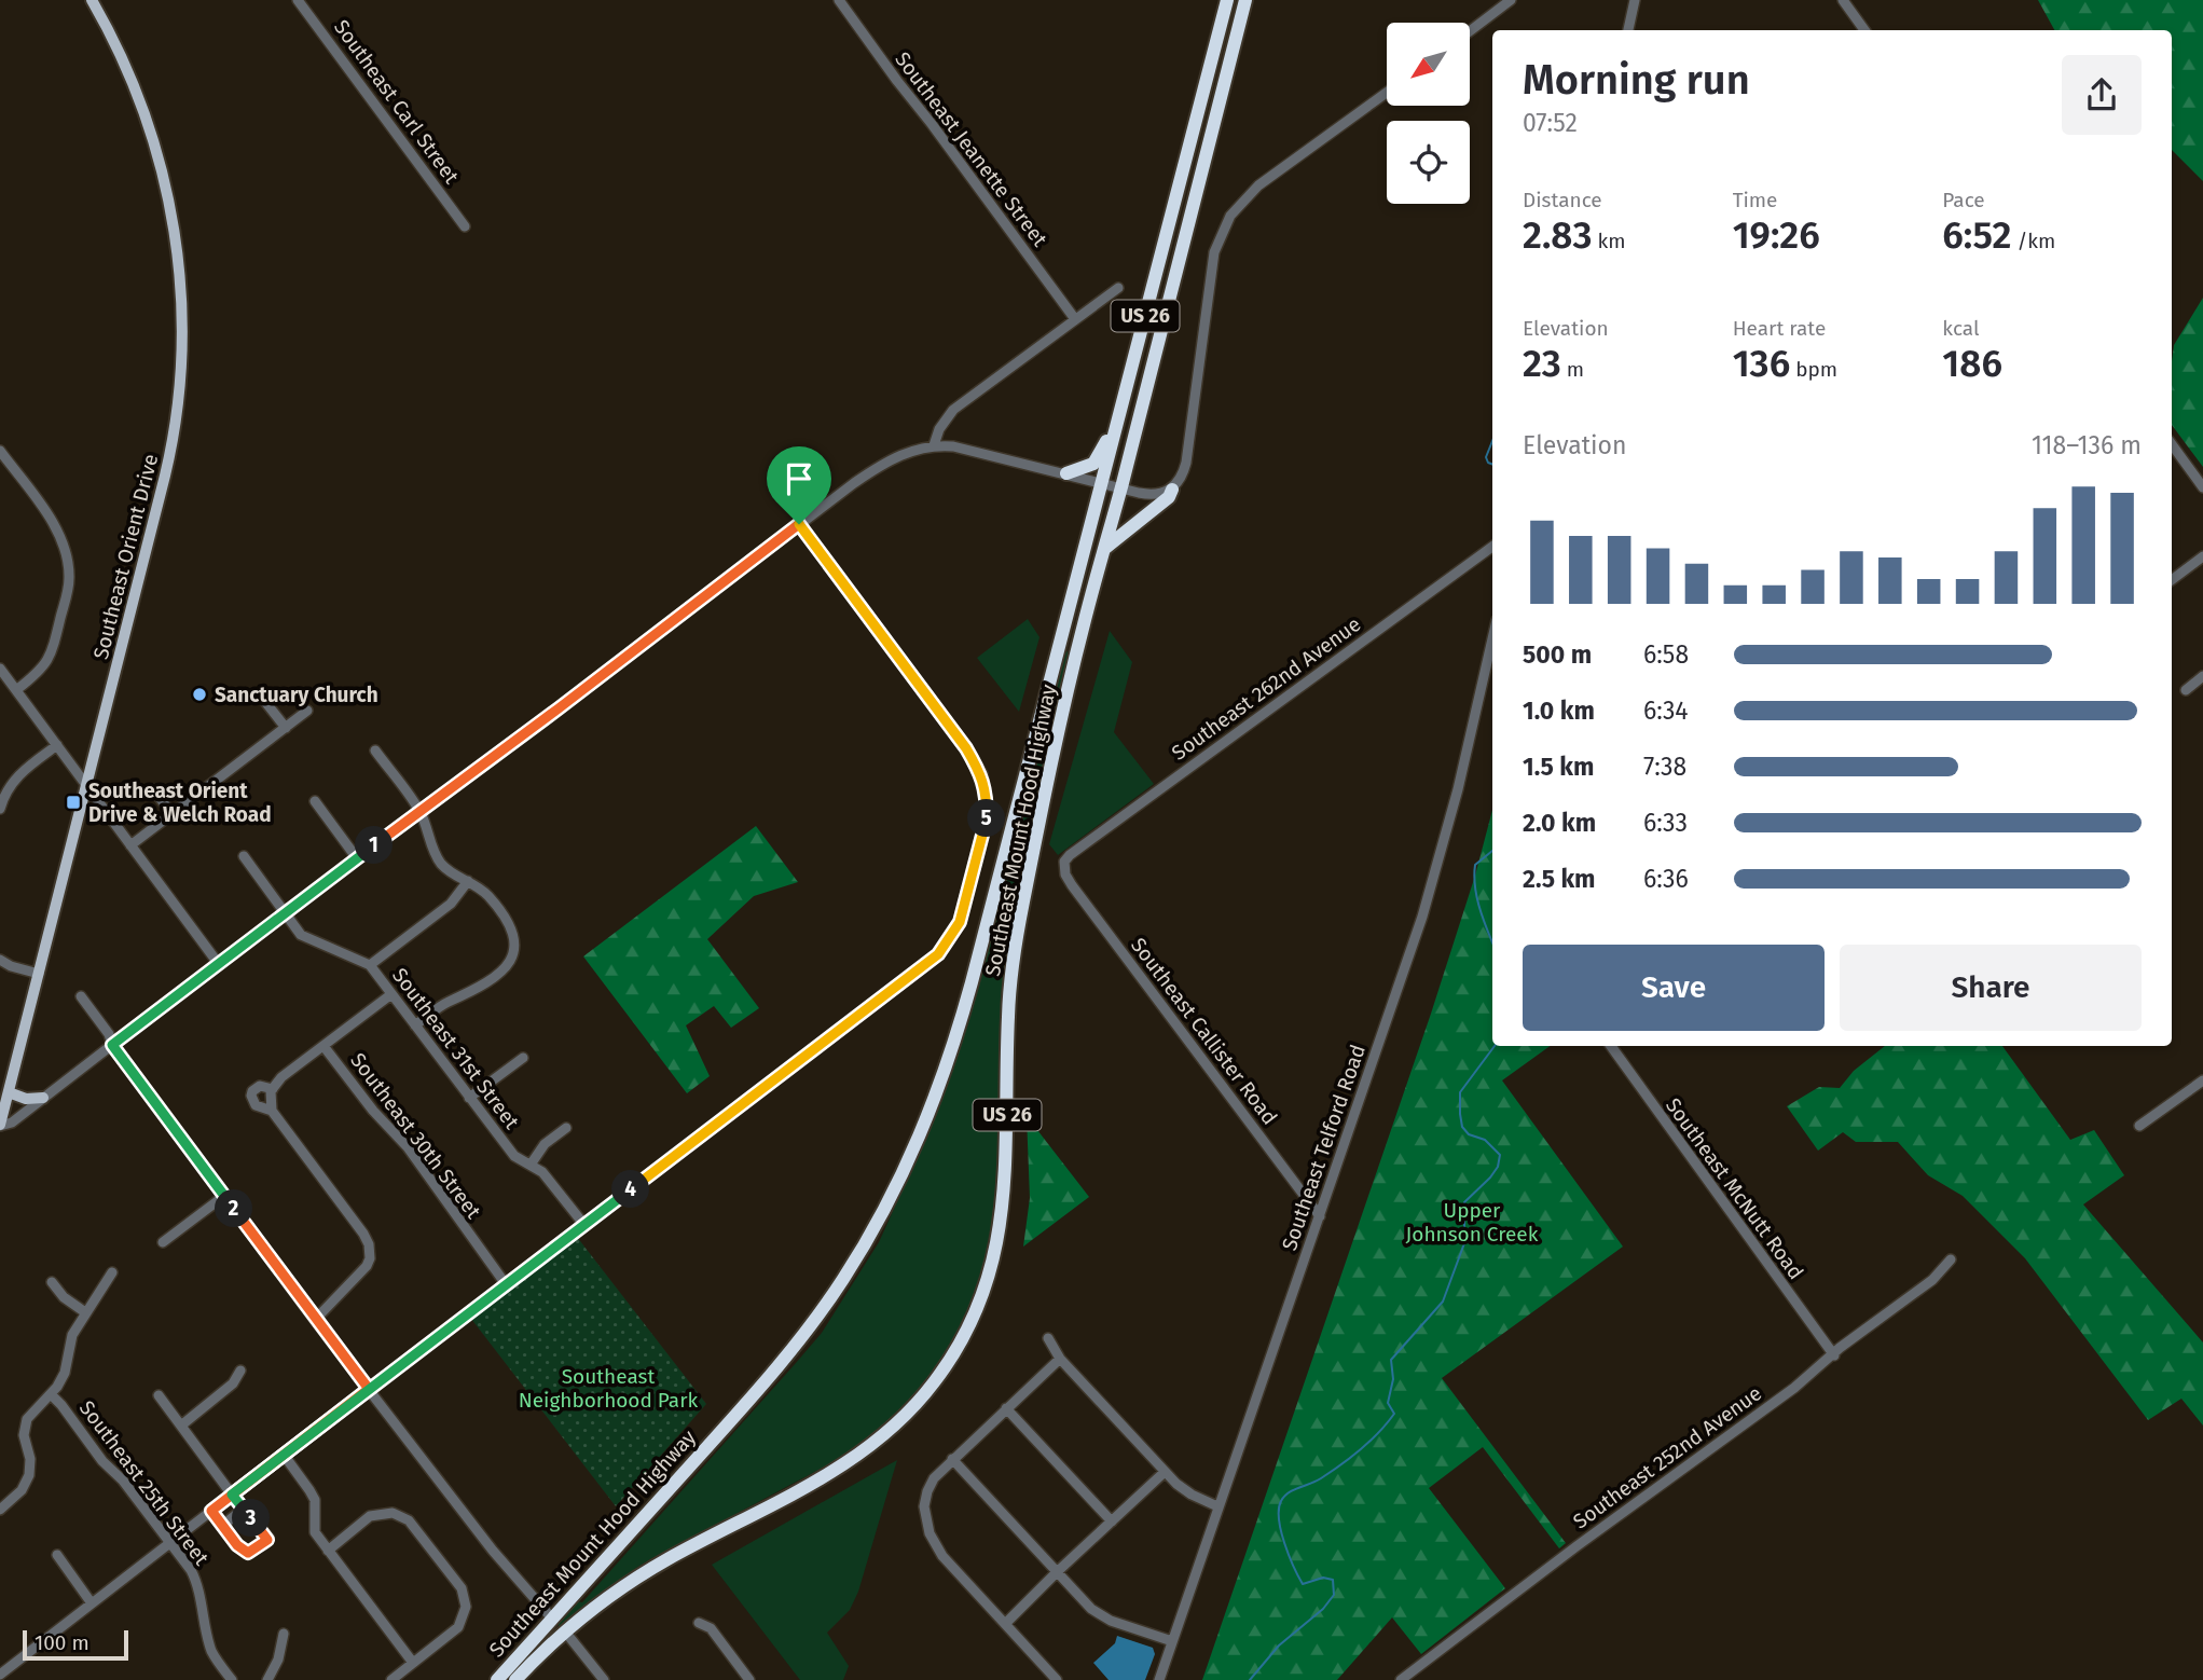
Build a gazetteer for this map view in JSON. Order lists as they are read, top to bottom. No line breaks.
{"streets":{"highway":["US 26","Southeast Mount Hood Highway"],"main road":["Southeast Orient Drive"],"street":["Southeast Carl Street","Southeast Jeanette Street","Southeast 262nd Avenue","Southeast Callister Road","Southeast 31st Street","Southeast 30th Street","Southeast Telford Road","Southeast McNutt Road","Southeast 252nd Avenue","Southeast 25th Street"]},"crossings":[["Southeast 262nd Avenue","Southeast Callister Road"],["Southeast Callister Road","Southeast Telford Road"],["Southeast McNutt Road","Southeast 252nd Avenue"]],"parks":["Upper Johnson Creek","Southeast Neighborhood Park"],"places":{"other":["Sanctuary Church"],"transit":["Southeast Orient Drive & Welch Road"]},"scale_bar":"100 m","north":"bottom left","page":{"heading":["Morning run","07:52"],"stats":[["Distance","2.83 km"],["Time","19:26"],["Pace","6:52 /km"],["Elevation","23 m"],["Heart rate","136 bpm"],["kcal","186"]],"chart":["Elevation","118–136 m"],"list":[{"name":"500 m","note":"6:58"},{"name":"1.0 km","note":"6:34"},{"name":"1.5 km","note":"7:38"},{"name":"2.0 km","note":"6:33"},{"name":"2.5 km","note":"6:36"}],"pins":["5","1","4","2","3"],"buttons":["Save","Share"],"scale":"100 m"}}
